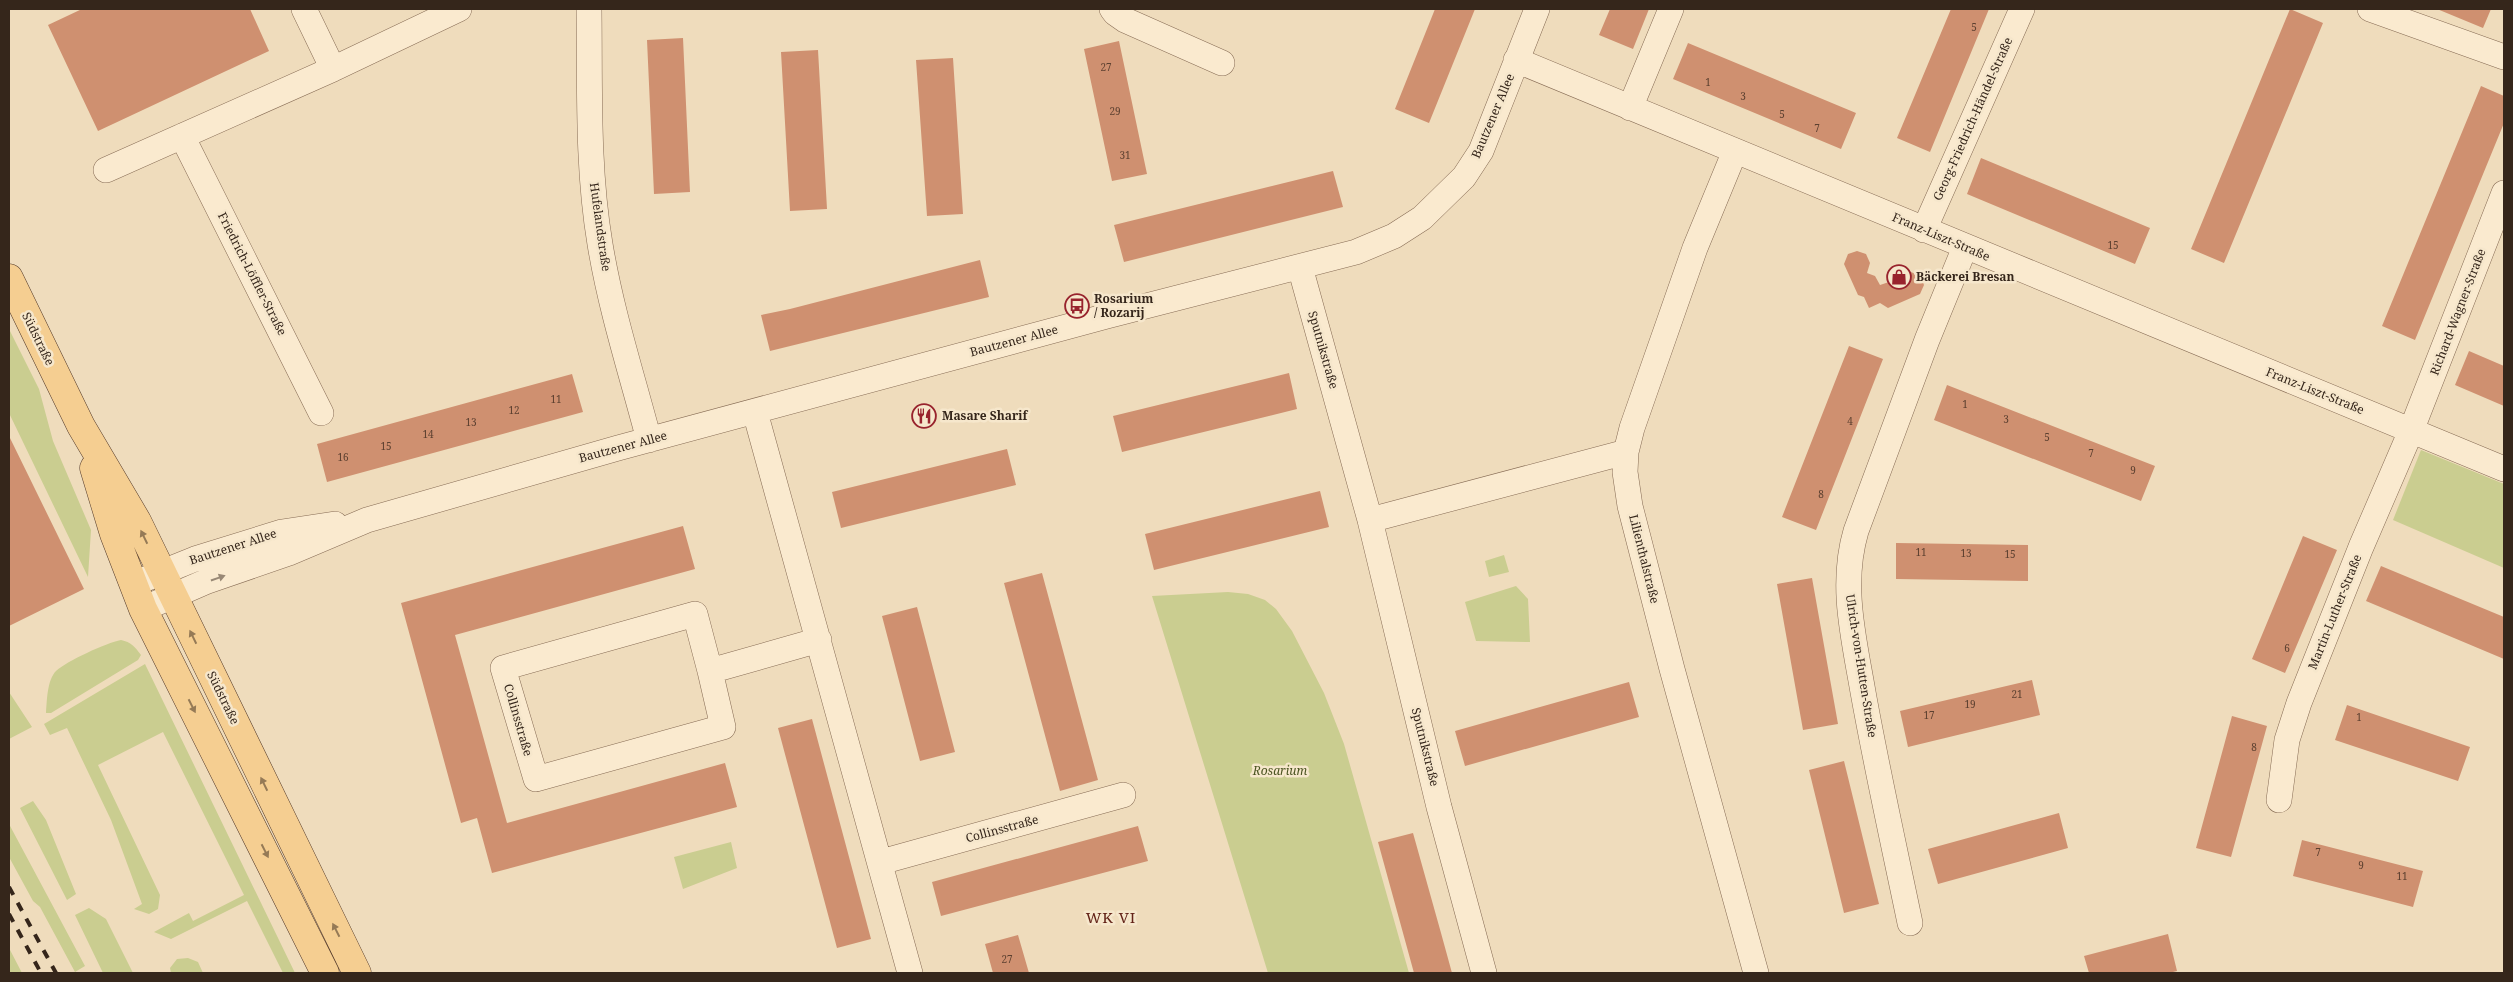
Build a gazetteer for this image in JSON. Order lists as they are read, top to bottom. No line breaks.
{"streets":{"main road":["Südstraße"],"street":["Bautzener Allee","Georg-Friedrich-Händel-Straße","Hufelandstraße","Franz-Liszt-Straße","Friedrich-Löffler-Straße","Richard-Wagner-Straße","Sputnikstraße","Lilienthalstraße","Martin-Luther-Straße","Ulrich-von-Hutten-Straße","Collinsstraße"]},"crossings":[["Bautzener Allee","Hufelandstraße"],["Bautzener Allee","Franz-Liszt-Straße"],["Bautzener Allee","Südstraße"],["Bautzener Allee","Sputnikstraße"],["Georg-Friedrich-Händel-Straße","Franz-Liszt-Straße"],["Franz-Liszt-Straße","Richard-Wagner-Straße"],["Franz-Liszt-Straße","Lilienthalstraße"],["Franz-Liszt-Straße","Martin-Luther-Straße"],["Franz-Liszt-Straße","Ulrich-von-Hutten-Straße"],["Richard-Wagner-Straße","Martin-Luther-Straße"]],"districts":["WK VI"],"parks":["Rosarium"],"places":{"shop":["Bäckerei Bresan"],"bus stop":["Rosarium / Rozarij"],"restaurant":["Masare Sharif"]},"house_numbers":["5","27","1","3","29","5","7","31","15","11","1","12","3","4","13","14","5","15","7","16","9","8","11","13","15","6","21","19","17","1","8","7","9","11","27"]}
